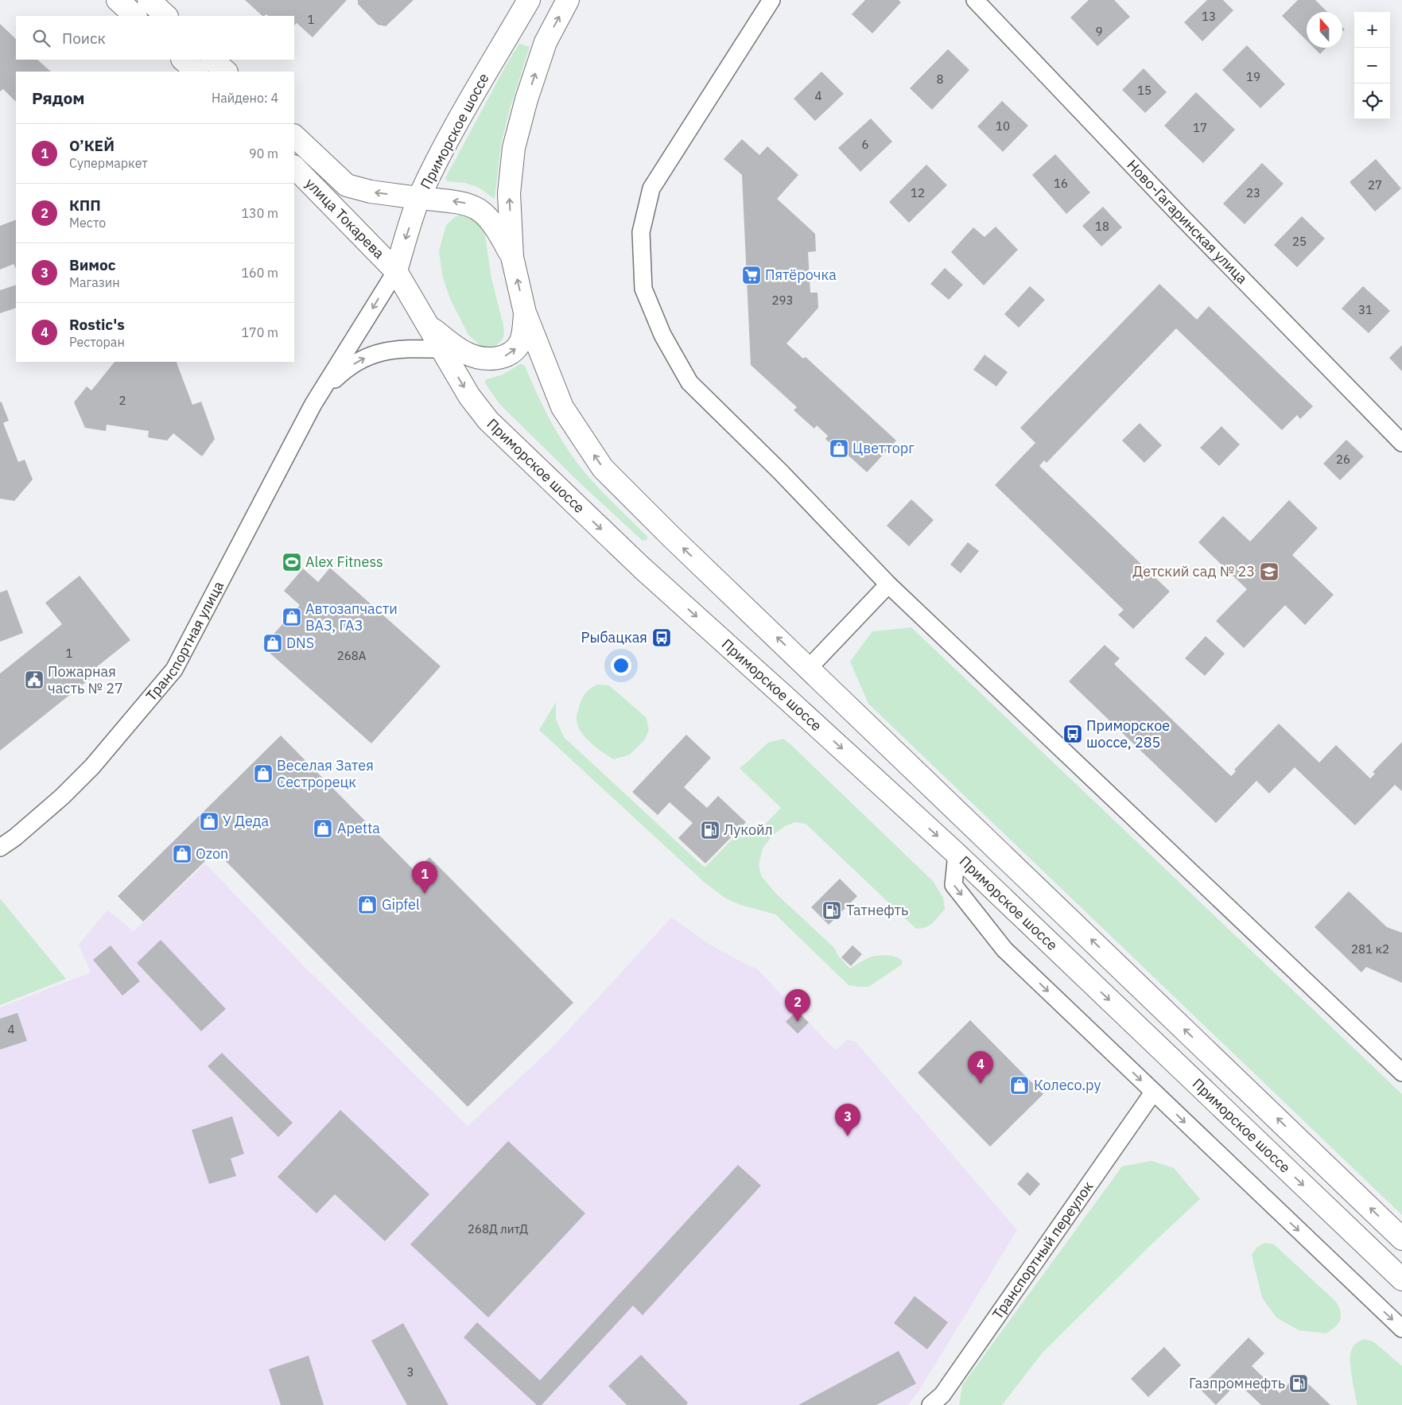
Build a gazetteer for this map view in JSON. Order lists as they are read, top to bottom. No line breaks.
{"streets":{"main road":["Приморское шоссе","улица Токарева"],"street":["Ново-Гагаринская улица","Транспортная улица","Транспортный переулок"]},"crossings":[["Приморское шоссе","улица Токарева"],["Приморское шоссе","Транспортная улица"],["улица Токарева","Транспортная улица"]],"places":{"supermarket":["Пятёрочка"],"shop":["Цветторг","Автозапчасти ВАЗ, ГАЗ","DNS","Веселая Затея Сестрорецк","У Деда","Apetta","Ozon","Gipfel","Колесо.ру"],"sports":["Alex Fitness"],"school or university":["Детский сад № 23"],"bus stop":["Рыбацкая","Приморское шоссе, 285"],"public building":["Пожарная часть № 27"],"fuel station":["Лукойл","Татнефть","Газпромнефть"]},"house_numbers":["13","1","9","19","8","15","4","10","17","6","16","27","12","23","18","25","293","31","2","26","1","268А","281 к2","4","268Д литД","3"],"north":"top","page":{"map_buttons":["+","−"],"search":"Поиск","heading":["Рядом","Найдено: 4"],"list":[{"mark":"1","name":"О’КЕЙ","note":"Супермаркет","value":"90 m"},{"mark":"2","name":"КПП","note":"Место","value":"130 m"},{"mark":"3","name":"Вимос","note":"Магазин","value":"160 m"},{"mark":"4","name":"Rostic's","note":"Ресторан","value":"170 m"}],"pins":["1","2","4","3"]}}
